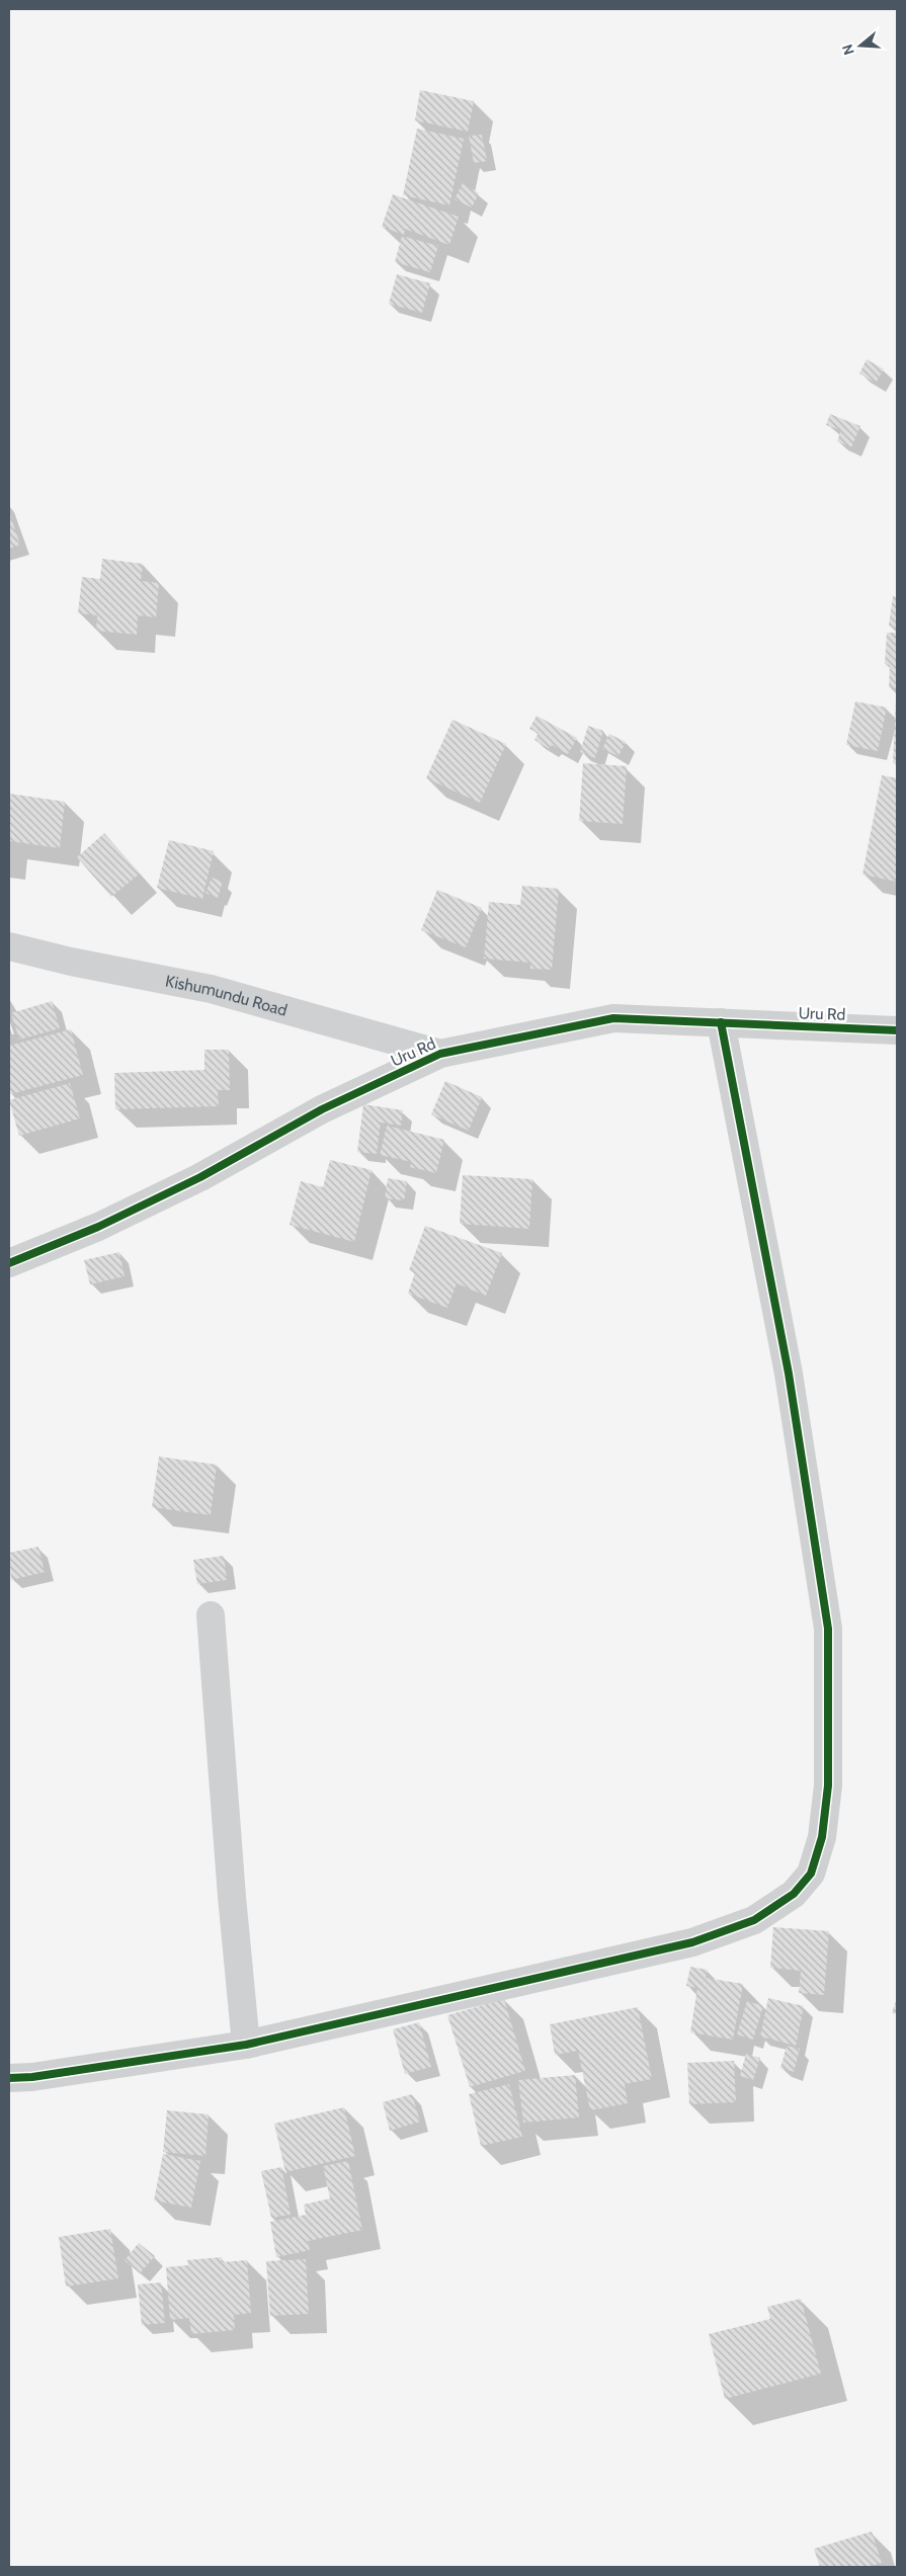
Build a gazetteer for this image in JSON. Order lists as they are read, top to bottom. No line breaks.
{"streets":{"street":["Kishumundu Road","Uru Rd"]},"crossings":[["Kishumundu Road","Uru Rd"]],"north":"left"}
